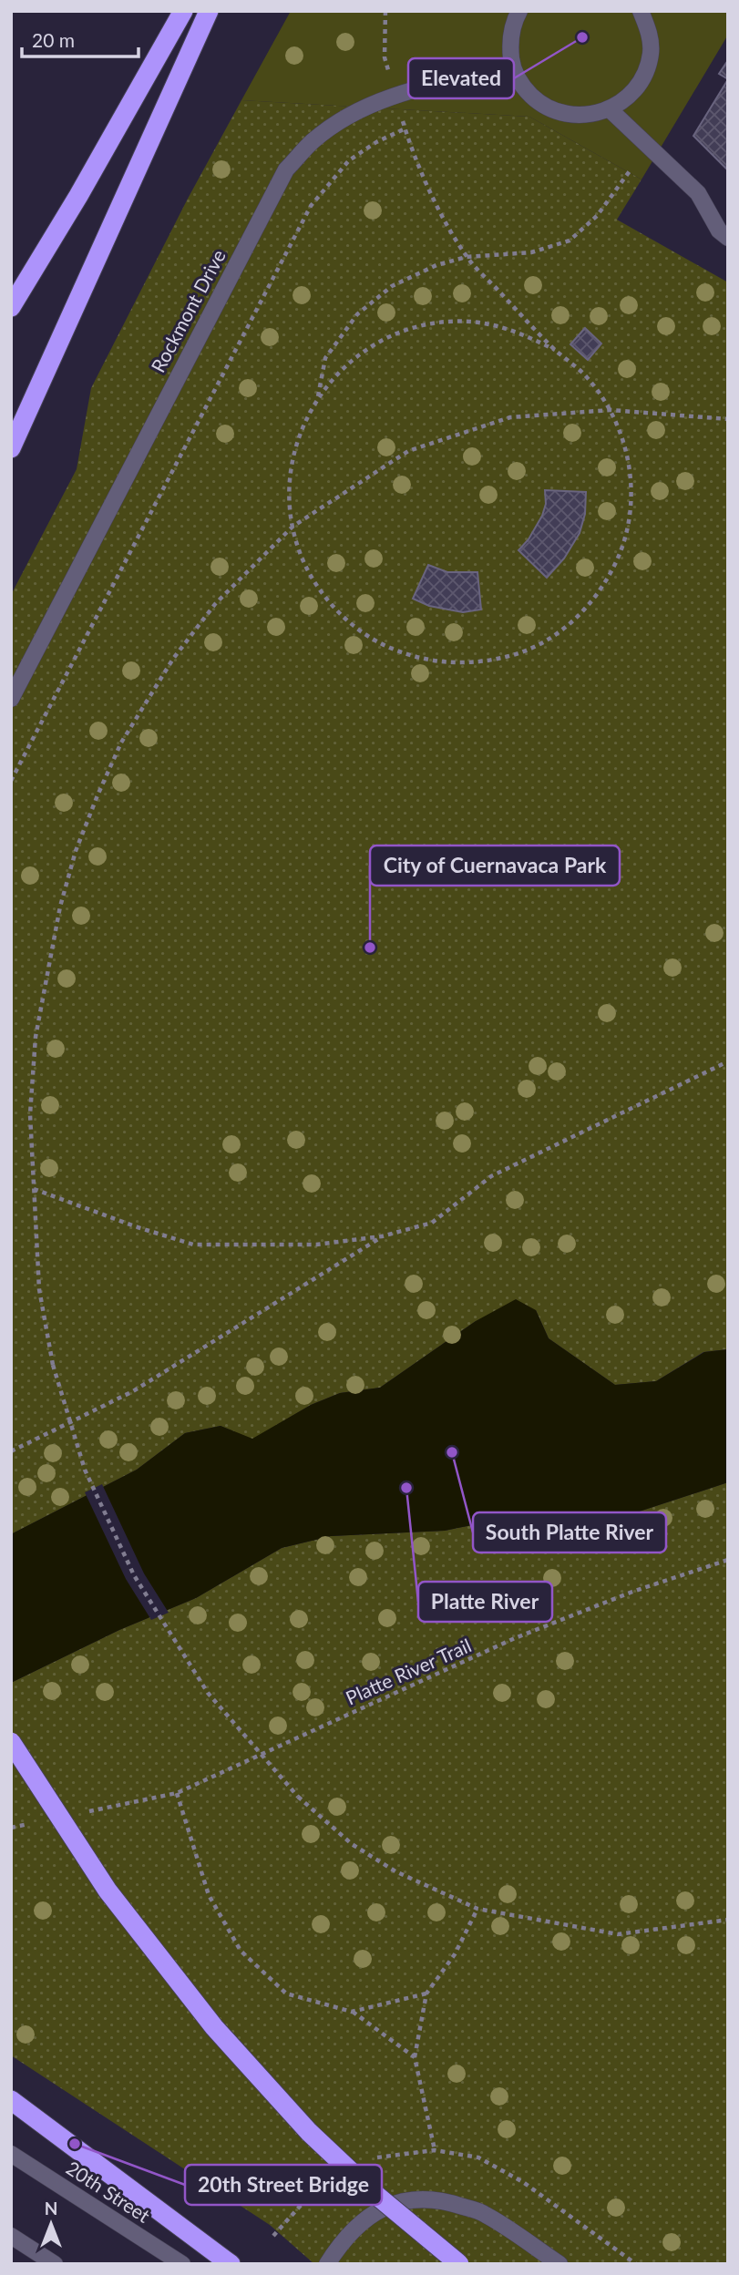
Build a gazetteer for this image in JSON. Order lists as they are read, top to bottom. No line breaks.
{"streets":{"street":["Rockmont Drive","20th Street"],"path":["Platte River Trail"]},"places":["Elevated","City of Cuernavaca Park","South Platte River","Platte River","20th Street Bridge"],"scale_bar":"20 m","north":"top"}
